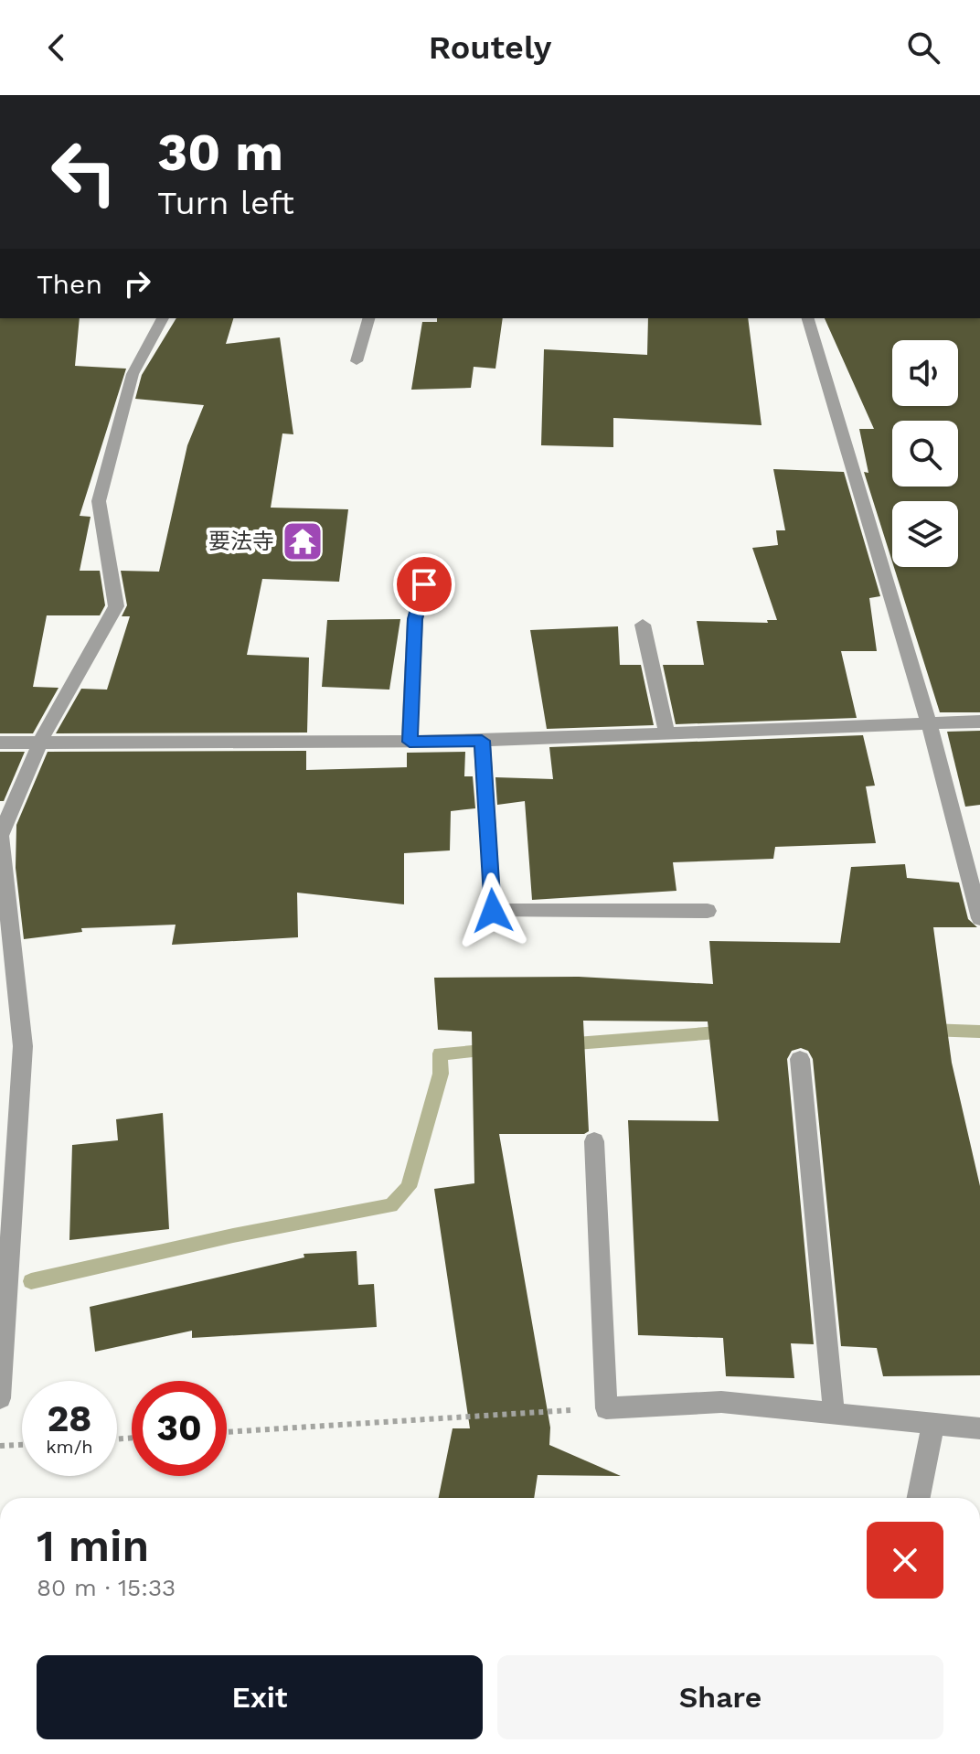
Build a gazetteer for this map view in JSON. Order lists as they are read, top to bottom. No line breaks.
{"places":{"temple":["要法寺"]},"page":{"header":"Routely","turn":["30 m","Turn left"],"then":"Then","speed":"28 km/h","limit":"30","heading":["1 min","80 m · 15:33"],"buttons":["Exit","Share"]}}
